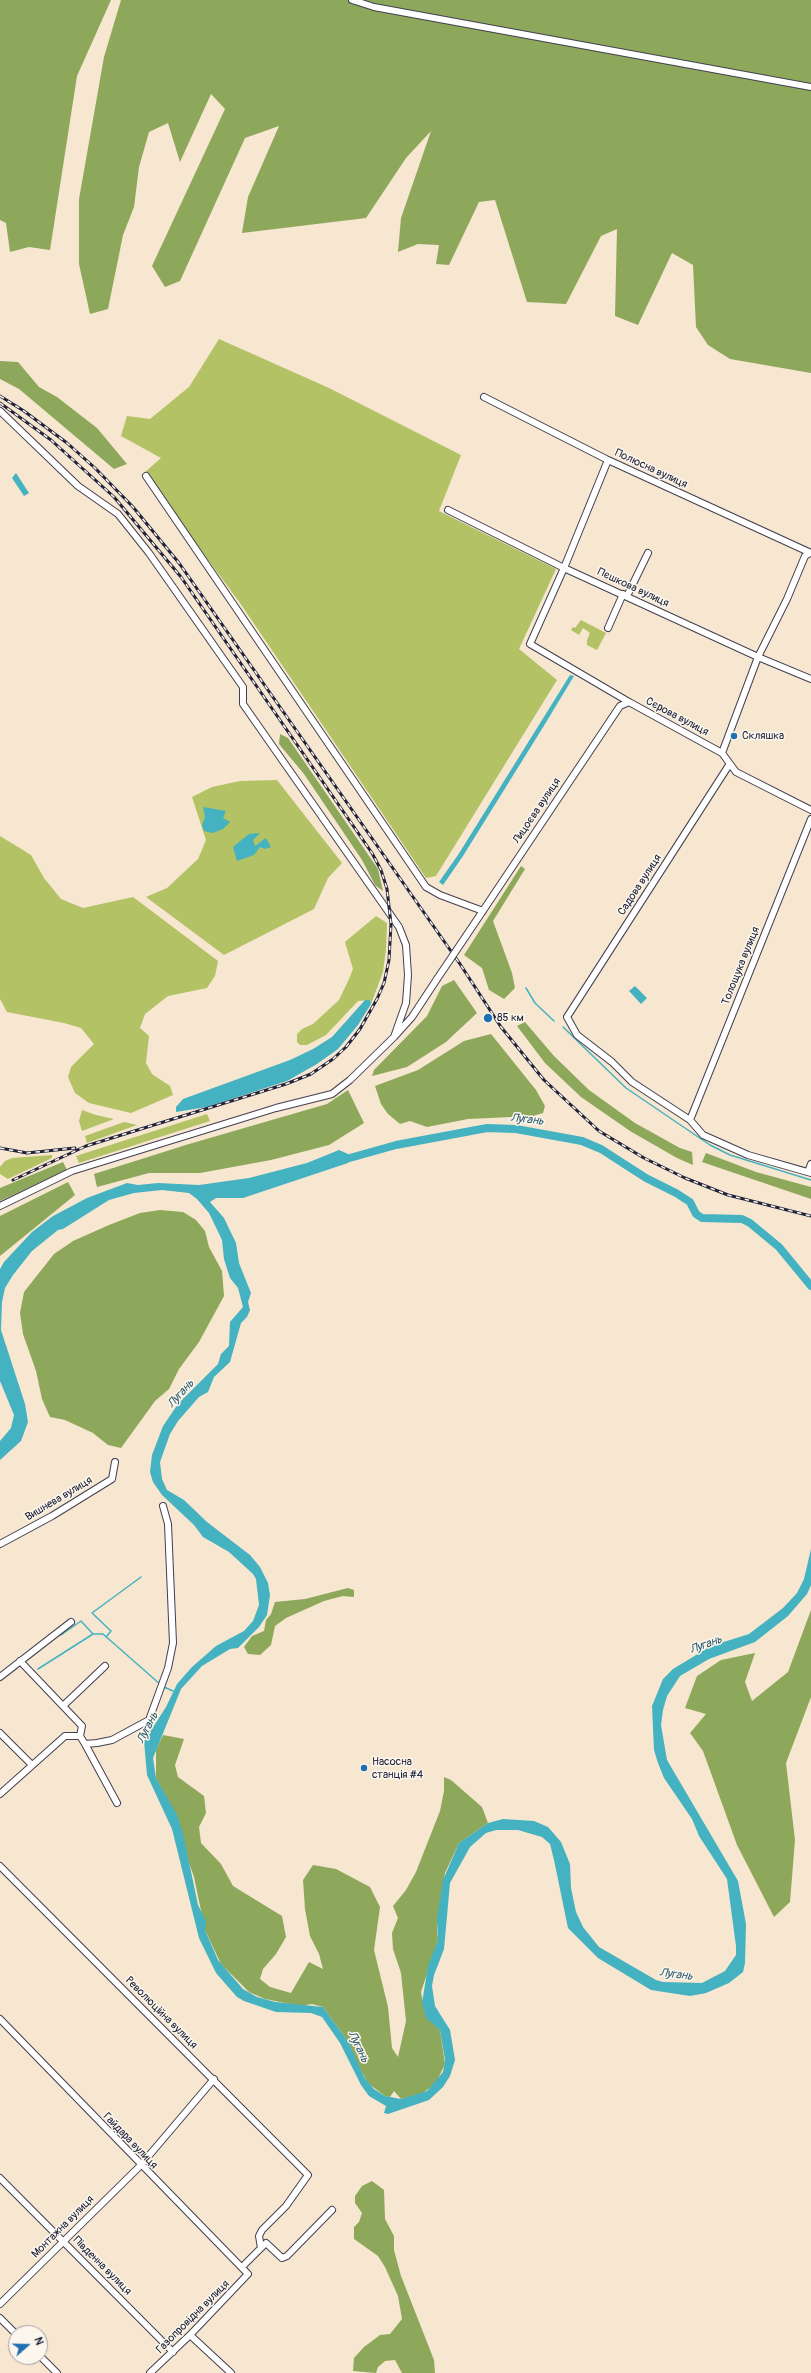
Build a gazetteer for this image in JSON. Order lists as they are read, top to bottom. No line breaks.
{"streets":{"street":["Полюсна вулиця","Пєшкова вулиця","Сєрова вулиця","Лицоєва вулиця","Садова вулиця","Толощука вулиця","Вишнева вулиця","Революційна вулиця","Гайдара вулиця","Монтажна вулиця","Південна вулиця","Газопровідна вулиця"]},"crossings":[["Пєшкова вулиця","Сєрова вулиця"],["Сєрова вулиця","Лицоєва вулиця"],["Садова вулиця","Толощука вулиця"],["Революційна вулиця","Монтажна вулиця"],["Гайдара вулиця","Монтажна вулиця"],["Гайдара вулиця","Газопровідна вулиця"],["Монтажна вулиця","Південна вулиця"],["Південна вулиця","Газопровідна вулиця"]],"water":["Лугань"],"places":["Скляшка","85 км","Насосна станція #4"],"north":"right"}
